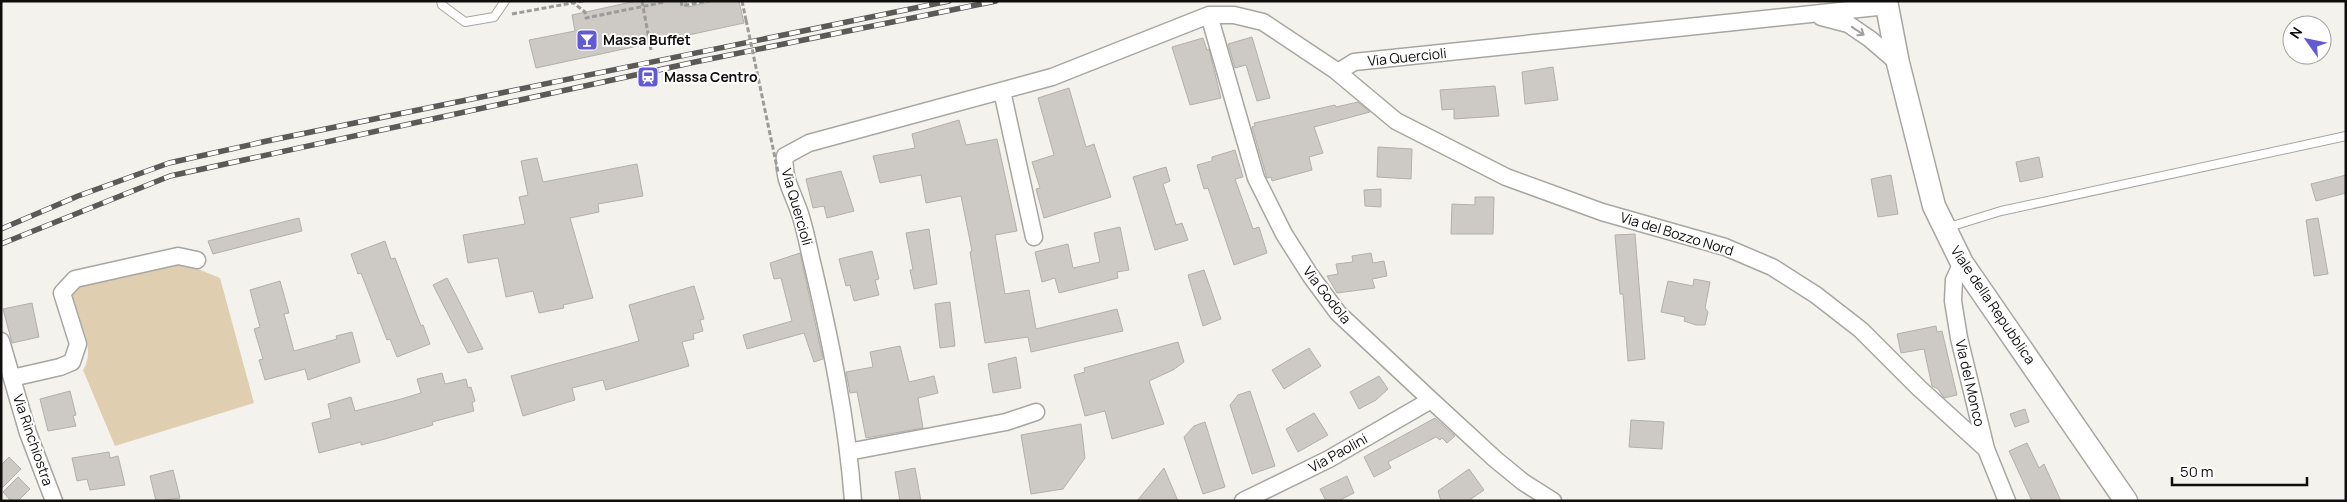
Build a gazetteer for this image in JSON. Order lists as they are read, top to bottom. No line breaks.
{"streets":{"main road":["Viale della Repubblica"],"street":["Via Quercioli","Via del Bozzo Nord","Via Godola","Via del Monco","Via Rinchiostra","Via Paolini"]},"crossings":[["Via Quercioli","Via del Bozzo Nord"],["Via Quercioli","Via Godola"],["Via Quercioli","Viale della Repubblica"],["Via del Bozzo Nord","Via del Monco"],["Via Godola","Via Paolini"],["Viale della Repubblica","Via del Monco"]],"places":{"bar":["Massa Buffet"],"station":["Massa Centro"]},"scale_bar":"50 m","north":"top left"}
